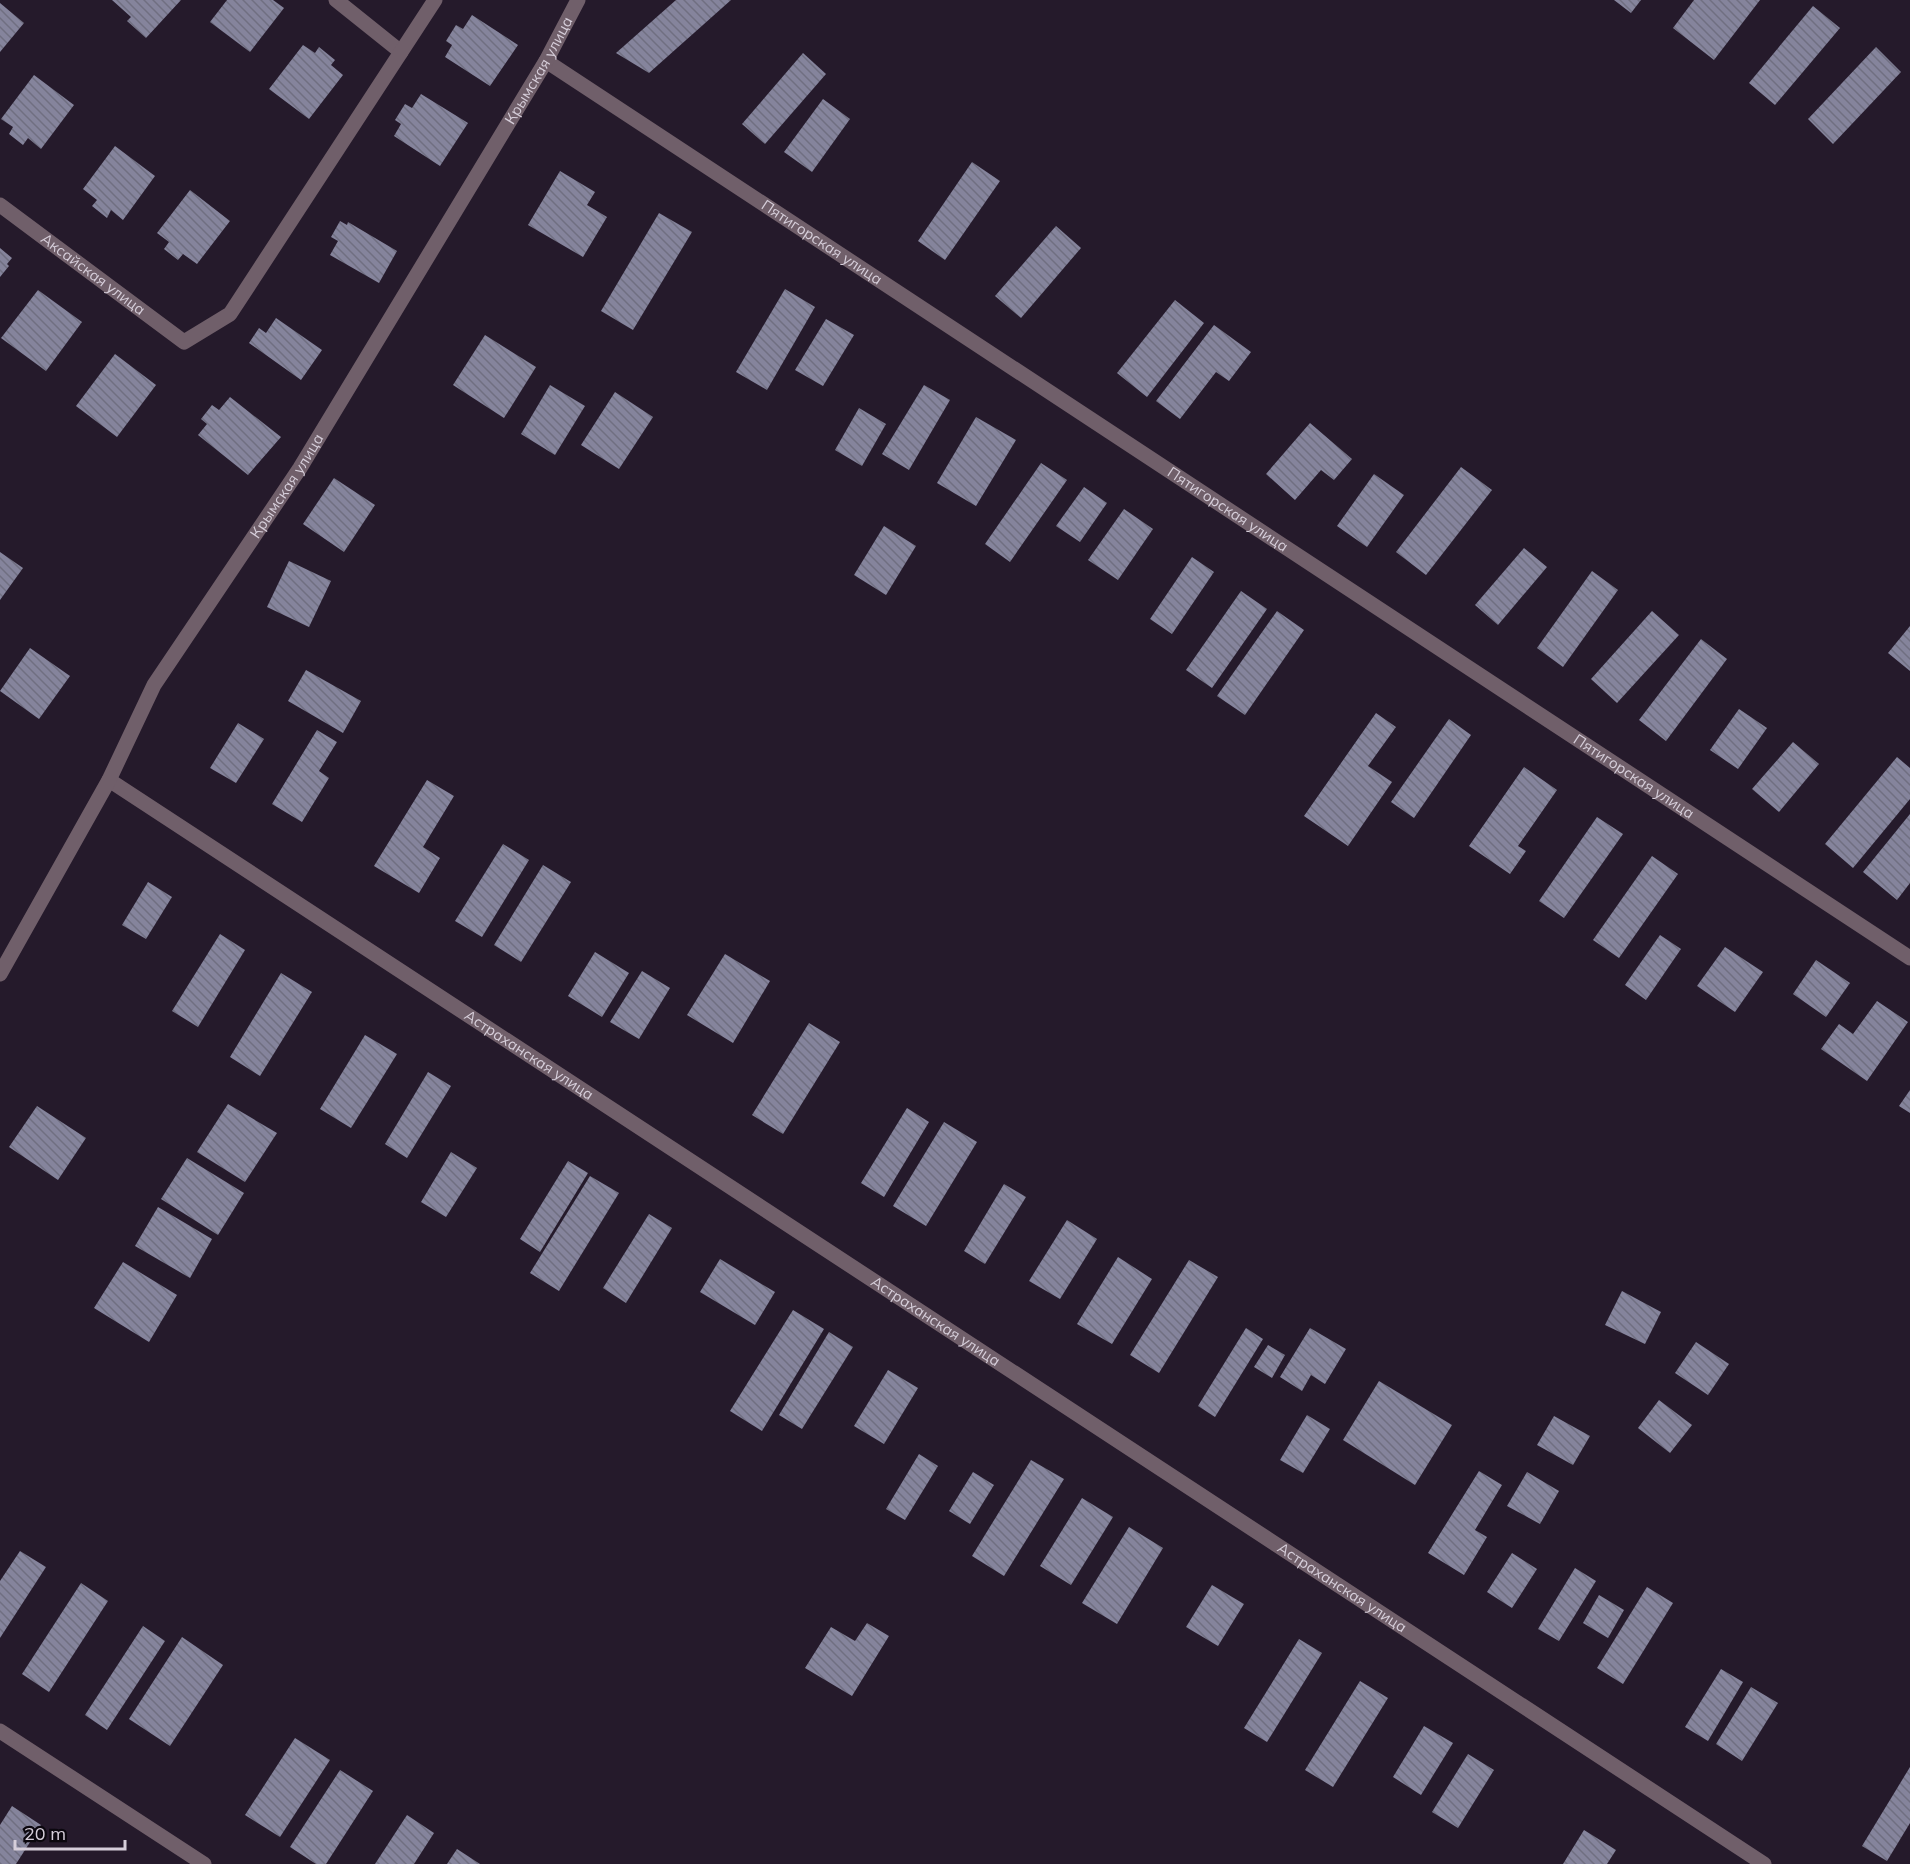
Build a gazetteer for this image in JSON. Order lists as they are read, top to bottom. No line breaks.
{"streets":{"street":["Крымская улица","Пятигорская улица","Аксайская улица","Астраханская улица"]},"crossings":[["Крымская улица","Пятигорская улица"],["Крымская улица","Астраханская улица"]],"scale_bar":"20 m"}
